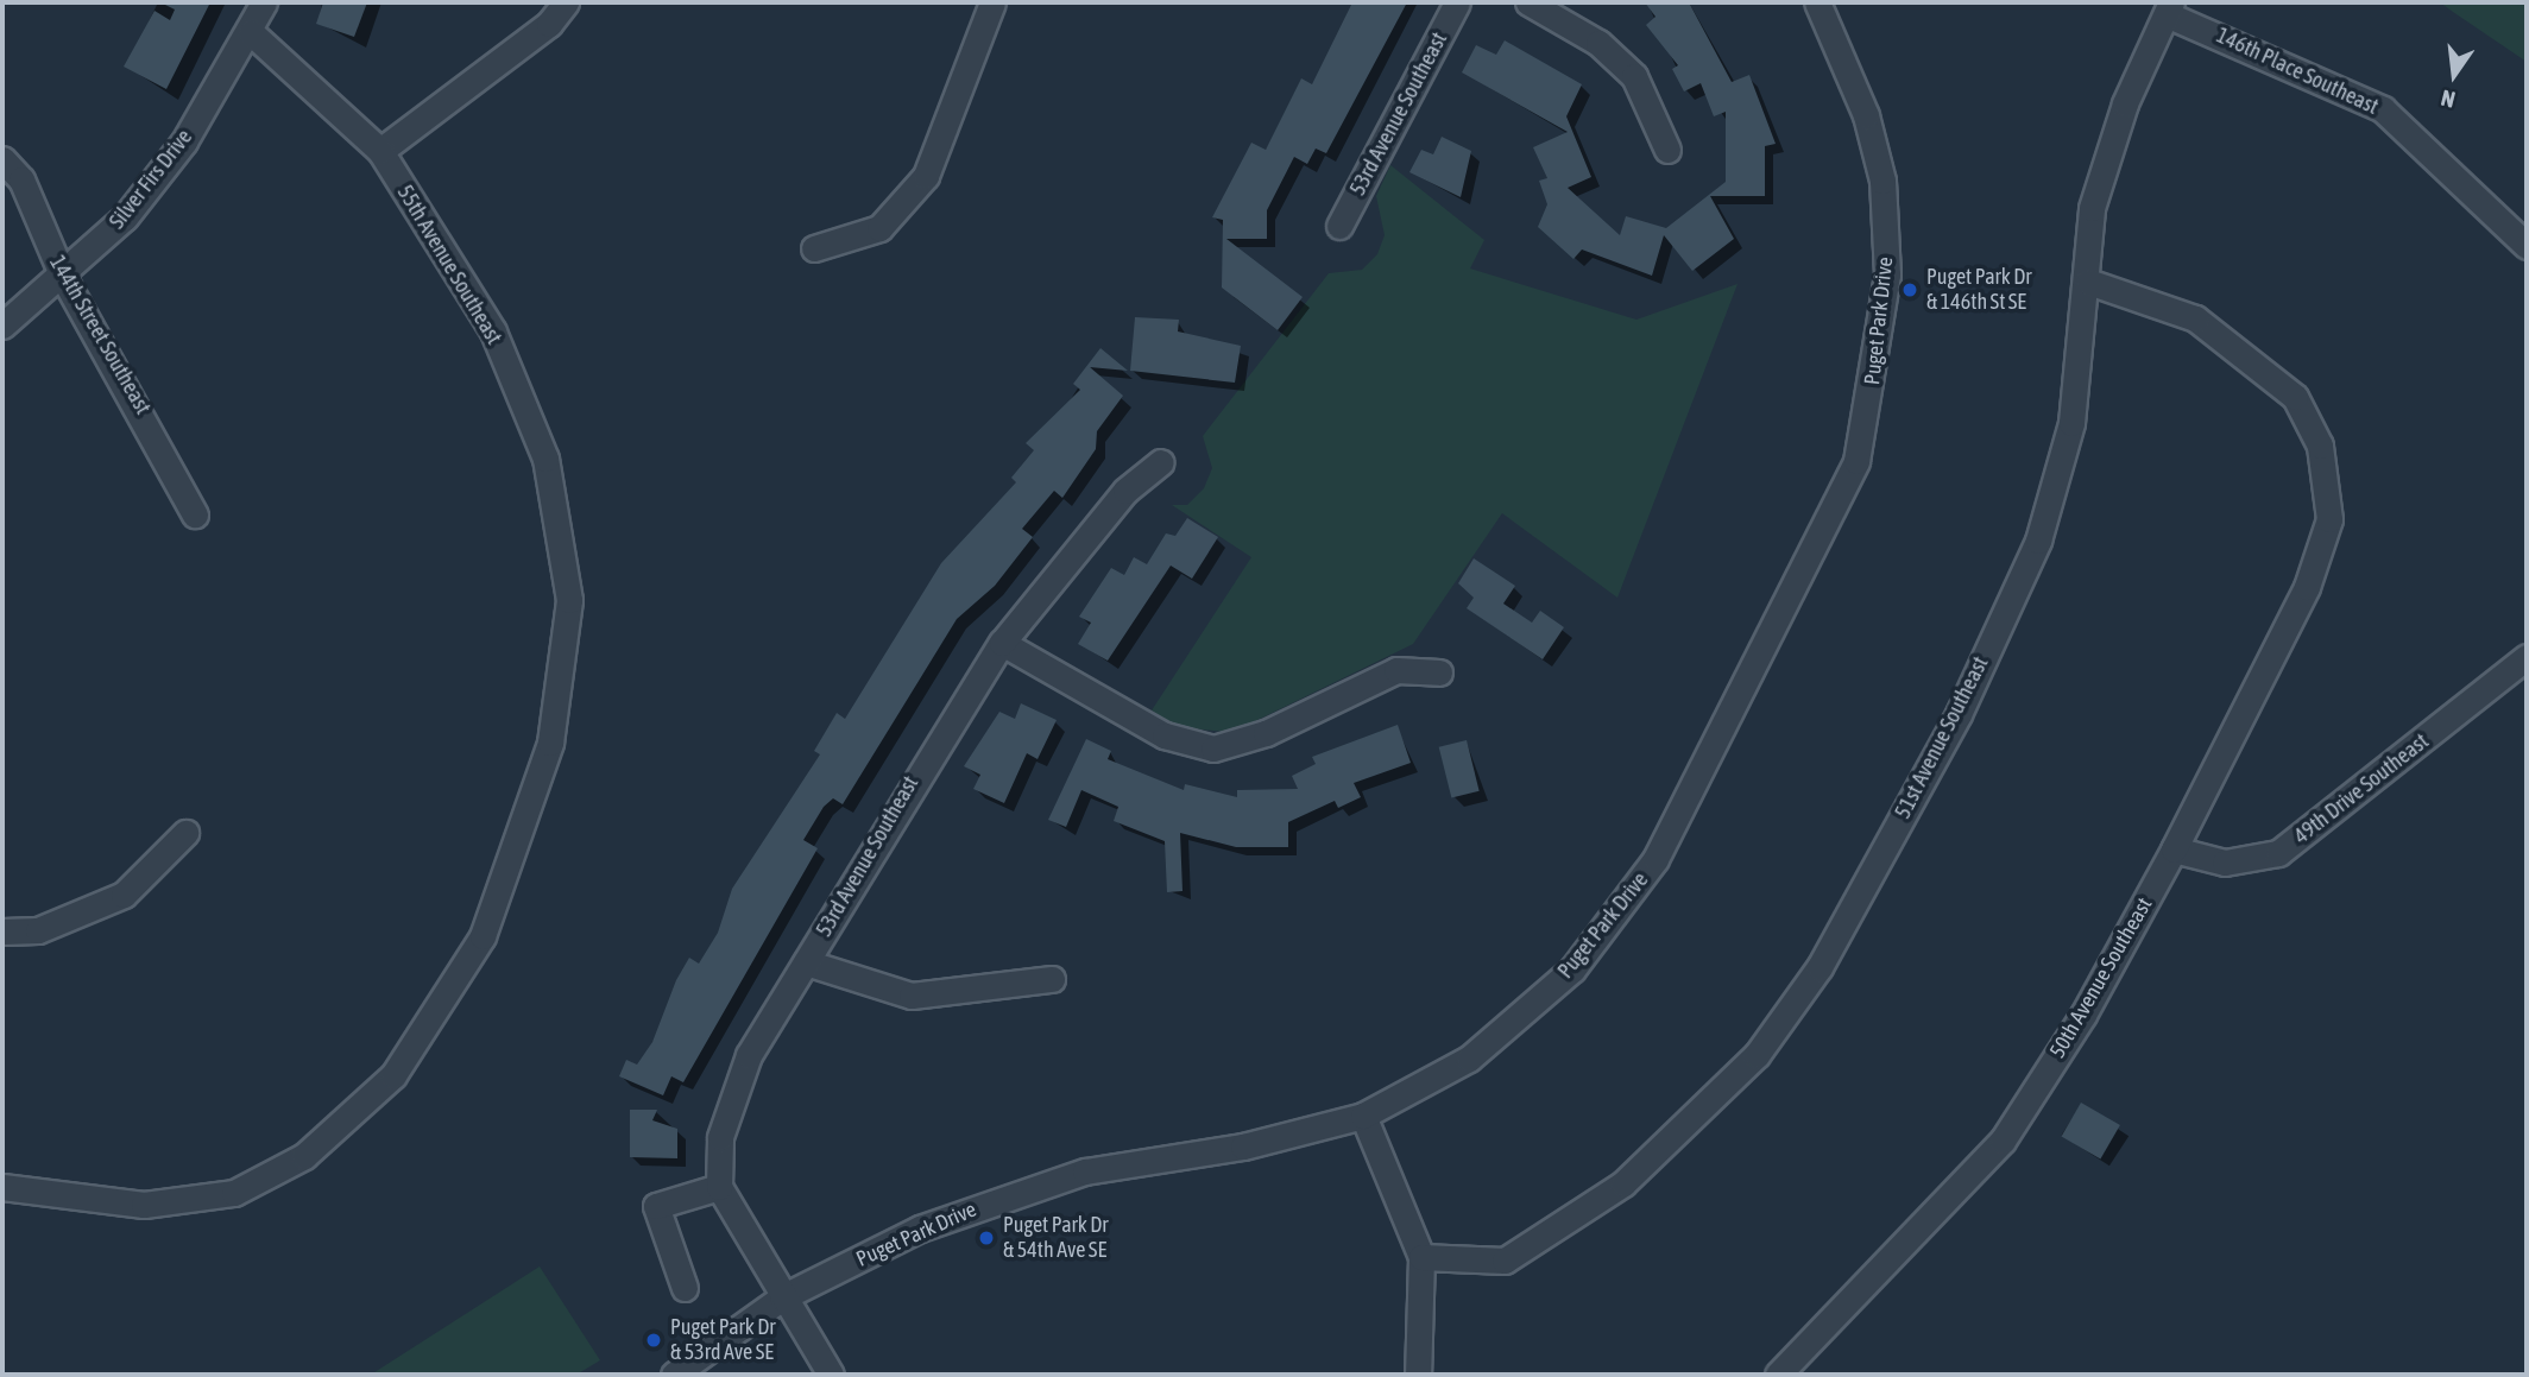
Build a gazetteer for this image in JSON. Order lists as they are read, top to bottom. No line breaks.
{"streets":{"street":["146th Place Southeast","53rd Avenue Southeast","Silver Firs Drive","55th Avenue Southeast","Puget Park Drive","144th Street Southeast","51st Avenue Southeast","49th Drive Southeast","50th Avenue Southeast"]},"crossings":[["146th Place Southeast","51st Avenue Southeast"],["Silver Firs Drive","55th Avenue Southeast"],["Silver Firs Drive","144th Street Southeast"],["51st Avenue Southeast","50th Avenue Southeast"],["49th Drive Southeast","50th Avenue Southeast"]],"places":["Puget Park Dr & 146th St SE","Puget Park Dr & 54th Ave SE","Puget Park Dr & 53rd Ave SE"],"north":"bottom"}
